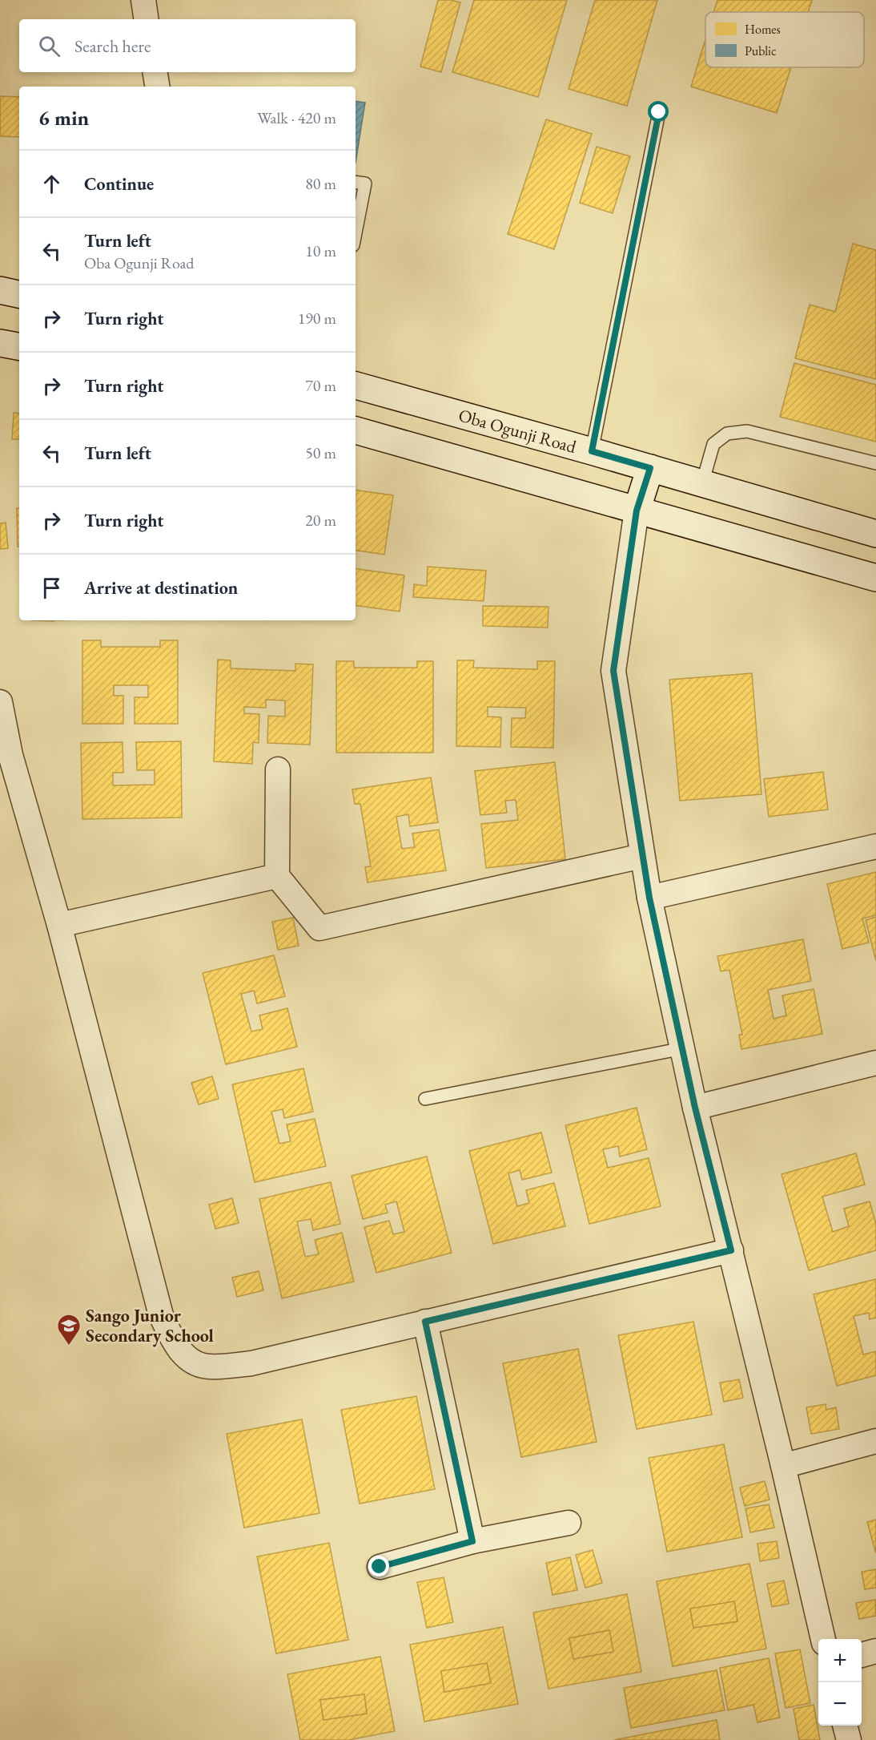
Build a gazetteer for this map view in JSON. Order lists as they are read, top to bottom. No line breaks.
{"streets":{"main road":["Oba Ogunji Road"]},"places":{"school or university":["Sango Junior Secondary School"]},"legend":["Homes","Public"],"page":{"search":"Search here","heading":["6 min","Walk · 420 m"],"list":[["Continue","80 m"],["Turn left","Oba Ogunji Road","10 m"],["Turn right","190 m"],["Turn right","70 m"],["Turn left","50 m"],["Turn right","20 m"],"Arrive at destination"],"map_buttons":["+","−"]}}
